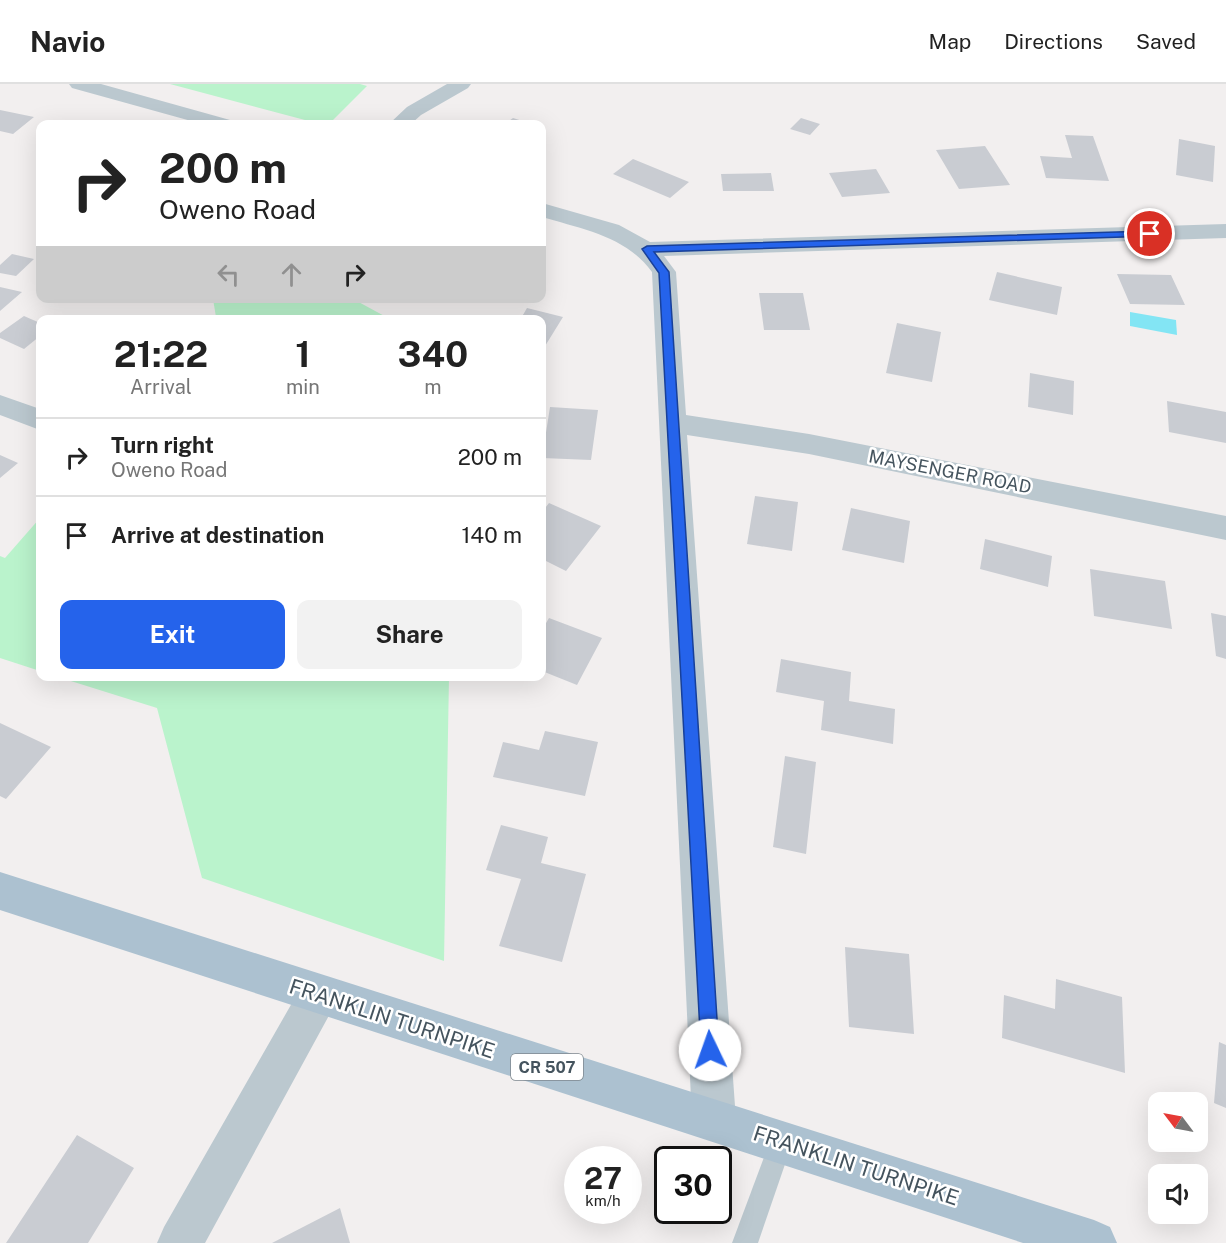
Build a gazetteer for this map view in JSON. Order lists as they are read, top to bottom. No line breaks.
{"streets":{"main road":["FRANKLIN TURNPIKE","CR 507"],"street":["MAYSENGER ROAD"]},"north":"top left","page":{"header":"Navio","nav":["Map","Directions","Saved"],"turn":["200 m","Oweno Road"],"eta":["21:22","Arrival","1","min","340","m"],"list":[{"name":"Turn right","note":"Oweno Road","value":"200 m"},{"name":"Arrive at destination","value":"140 m"}],"buttons":["Exit","Share"],"speed":"27 km/h","limit":"30"}}
